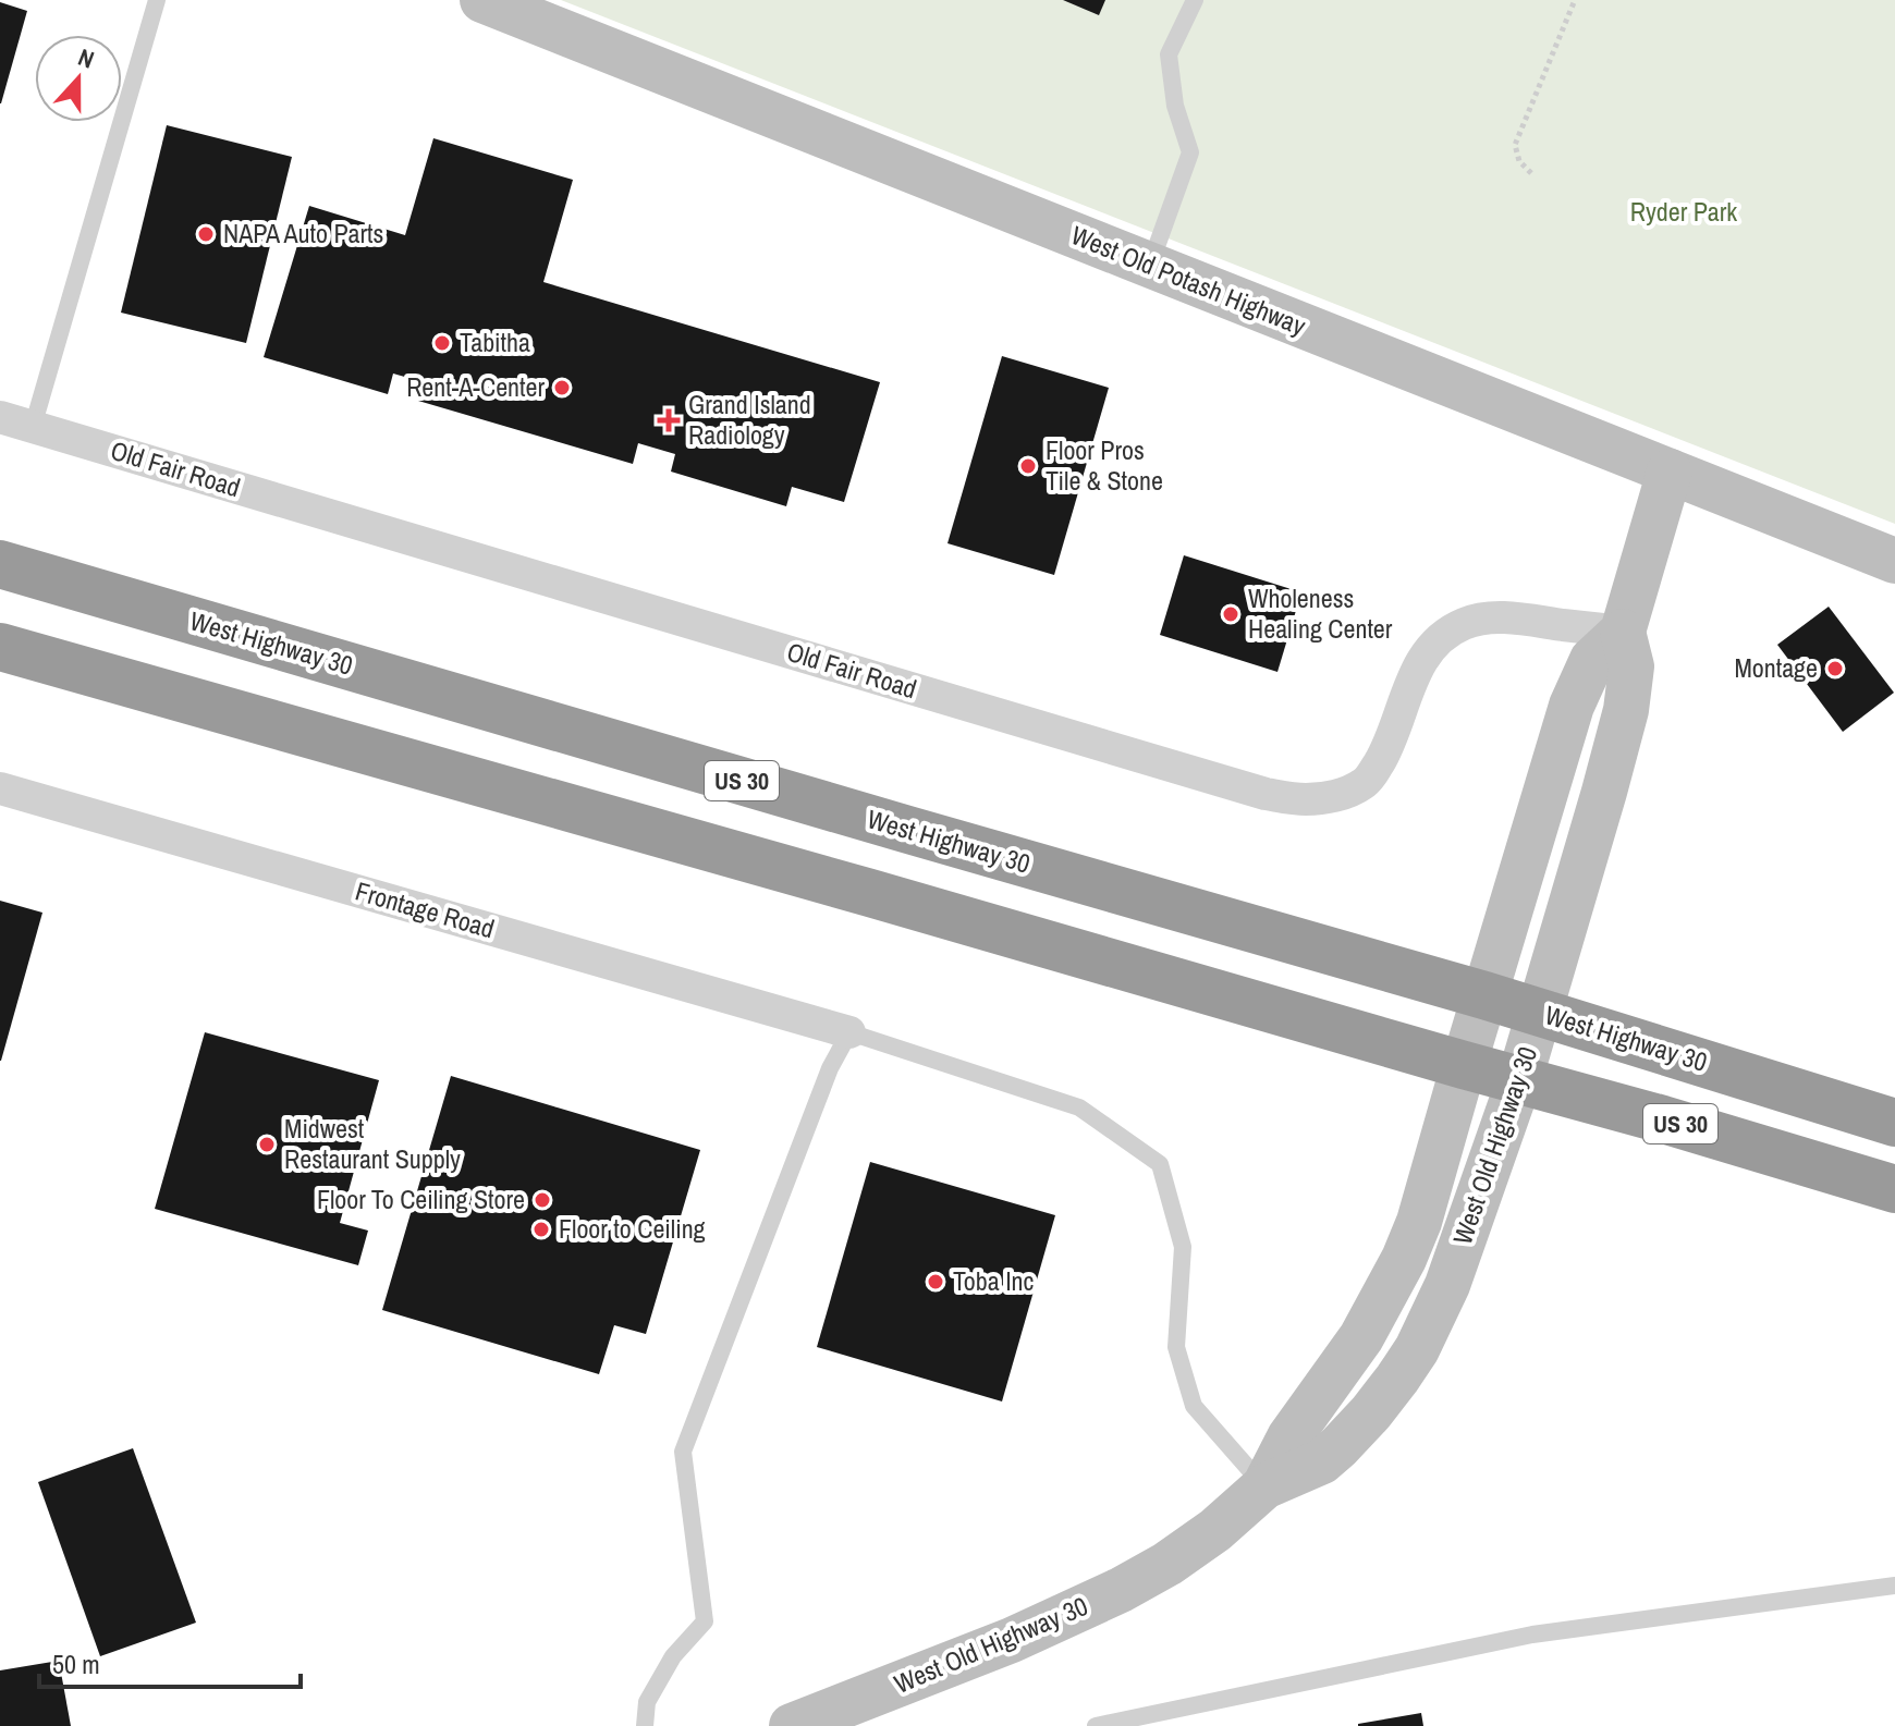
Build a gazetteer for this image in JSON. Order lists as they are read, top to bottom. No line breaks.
{"streets":{"highway":["West Highway 30","US 30"],"street":["West Old Potash Highway","Old Fair Road","Frontage Road","West Old Highway 30"]},"crossings":[["West Old Potash Highway","West Old Highway 30"],["Old Fair Road","West Old Highway 30"],["West Highway 30","West Old Highway 30"],["US 30","West Old Highway 30"]],"parks":["Ryder Park"],"places":{"other":["NAPA Auto Parts","Tabitha","Rent-A-Center","Floor Pros Tile & Stone","Wholeness Healing Center","Montage","Midwest Restaurant Supply","Floor To Ceiling Store","Floor to Ceiling","Toba Inc"],"health":["Grand Island Radiology"]},"scale_bar":"50 m","north":"top"}
